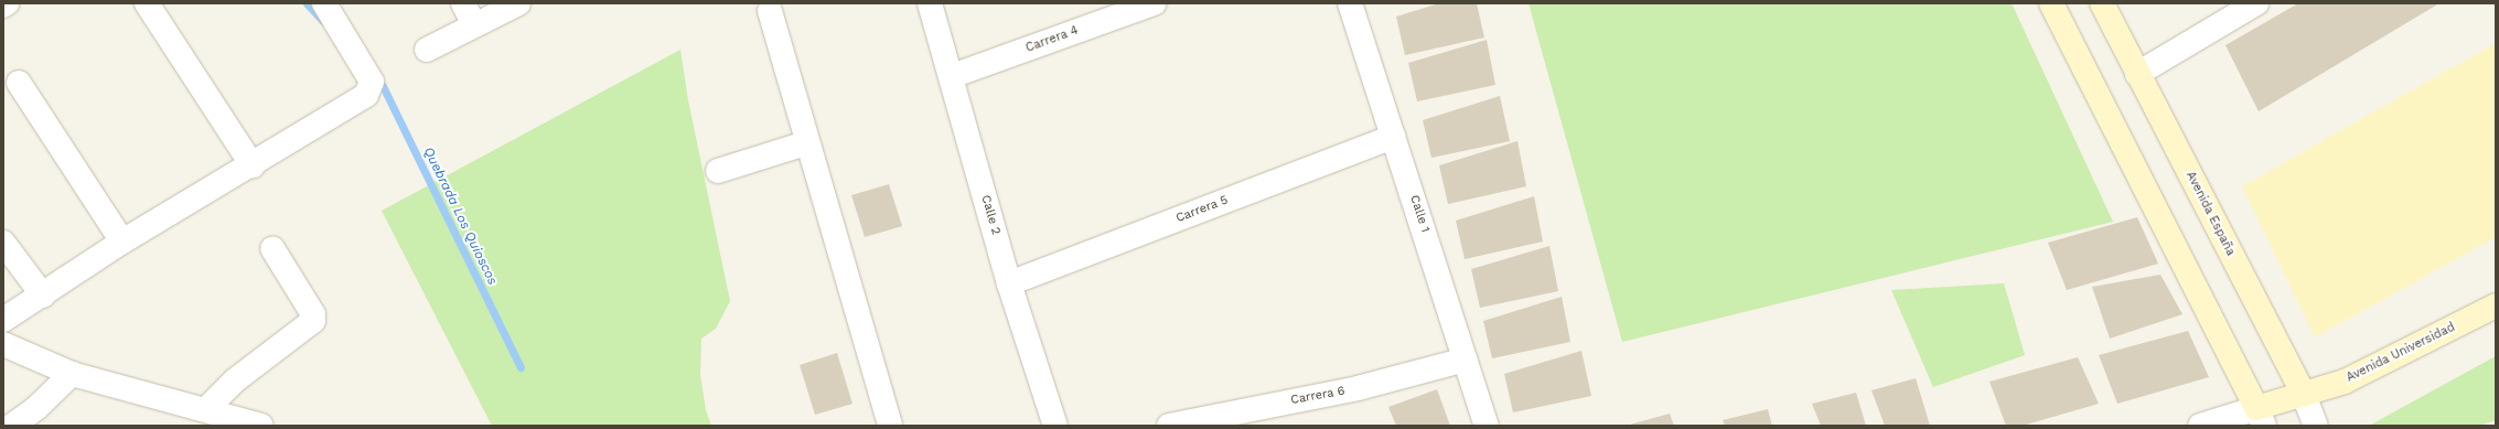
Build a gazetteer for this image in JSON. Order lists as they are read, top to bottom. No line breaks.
{"streets":{"street":["Carrera 4","Carrera 5","Calle 1","Avenida España","Calle 2","Avenida Universidad","Carrera 6"]},"crossings":[["Carrera 4","Calle 2"],["Carrera 5","Calle 1"],["Carrera 5","Calle 2"],["Calle 1","Carrera 6"],["Avenida España","Avenida Universidad"]],"water":["Quebrada Los Quioscos"]}
